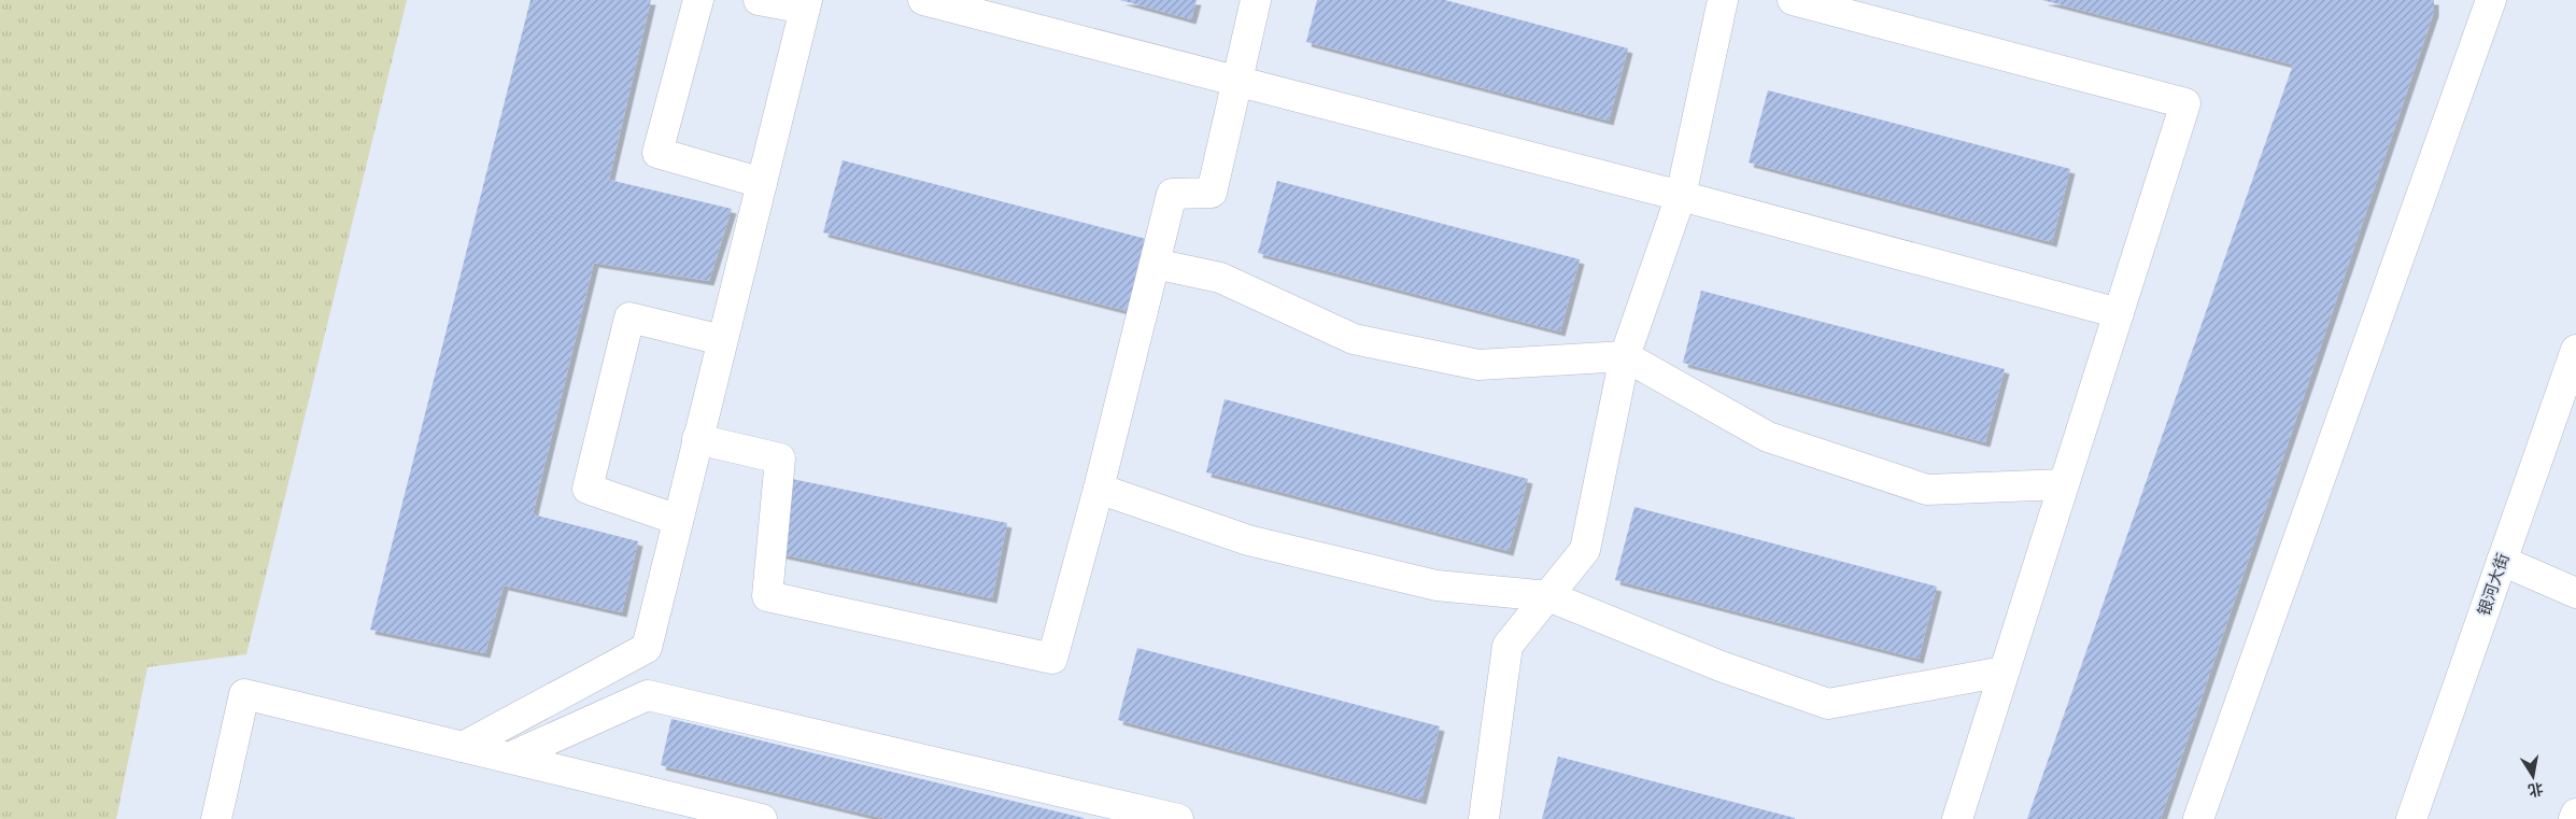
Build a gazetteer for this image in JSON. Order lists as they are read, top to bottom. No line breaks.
{"streets":{"street":["银河大街"]},"north":"bottom"}
